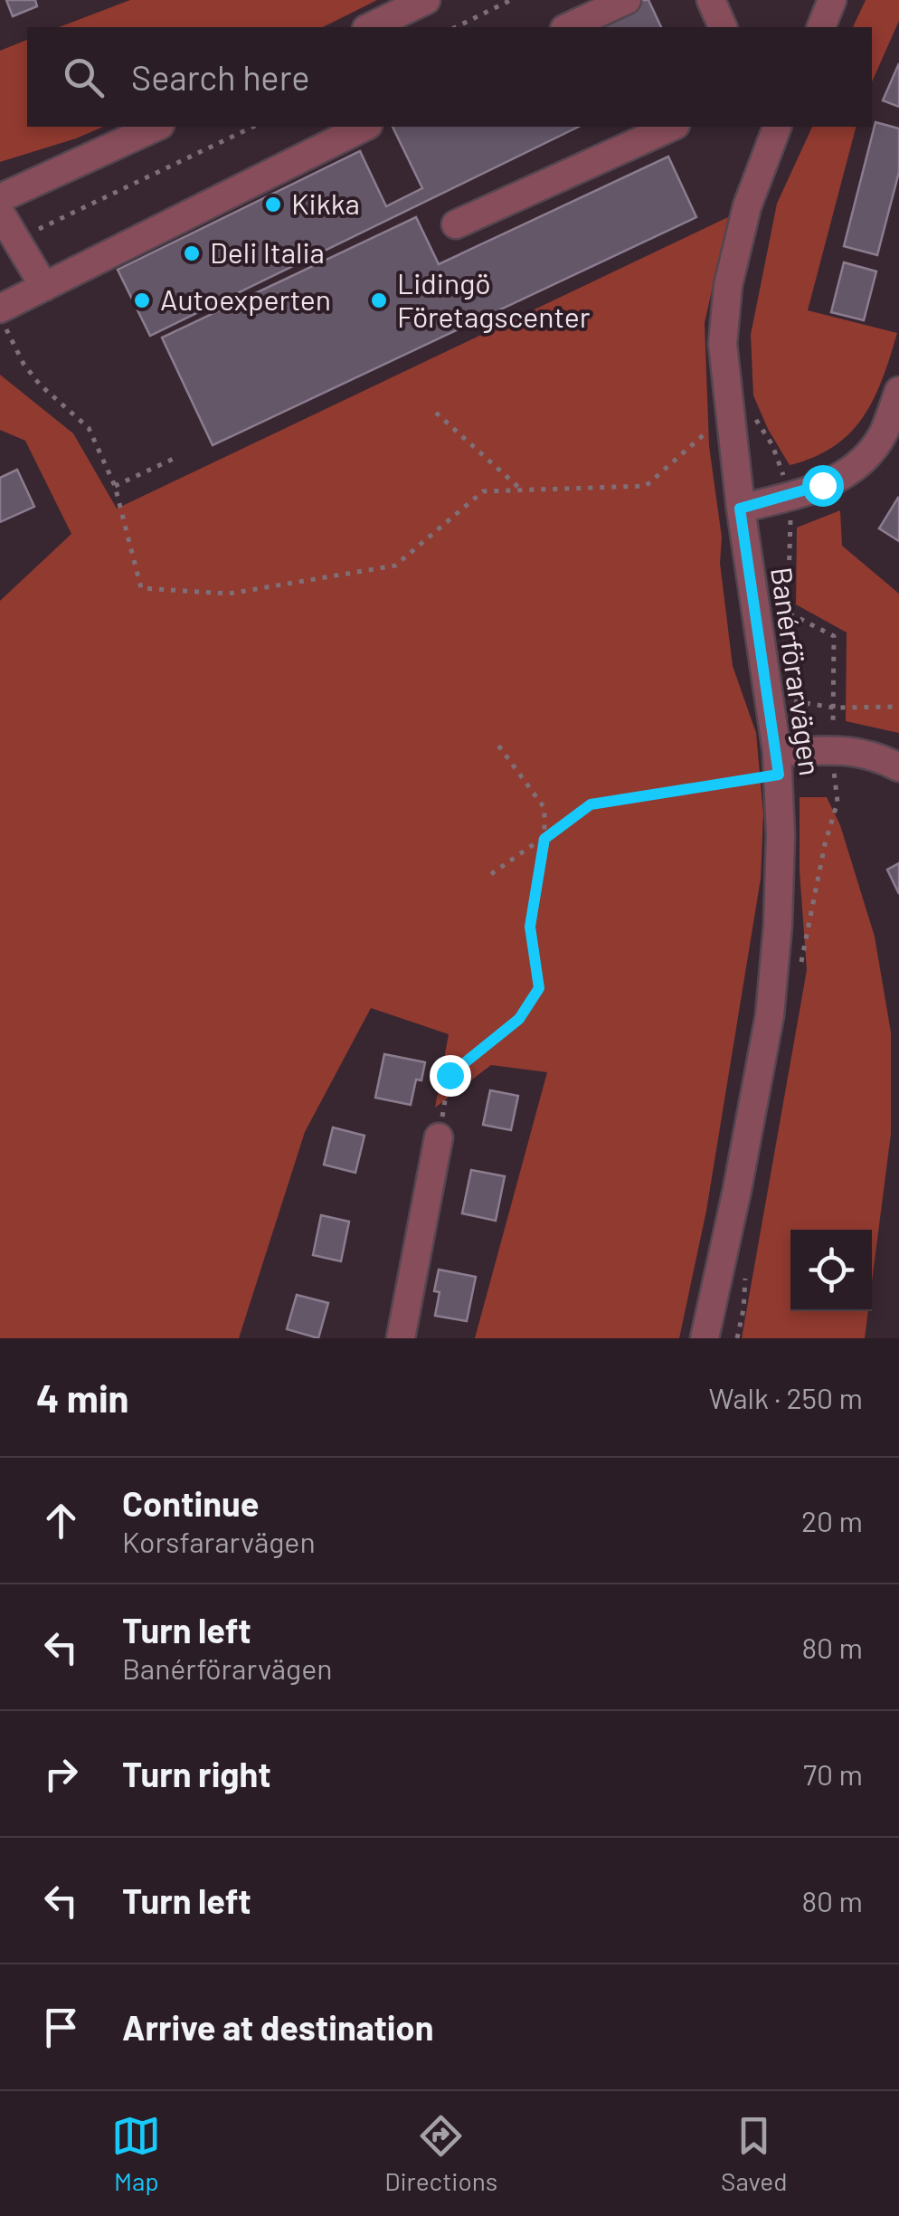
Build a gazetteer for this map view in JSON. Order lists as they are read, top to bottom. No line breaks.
{"streets":{"street":["Banérförarvägen"]},"places":["Kikka","Deli Italia","Autoexperten","Lidingö Företagscenter"],"page":{"search":"Search here","heading":["4 min","Walk · 250 m"],"list":[["Continue","Korsfararvägen","20 m"],["Turn left","Banérförarvägen","80 m"],["Turn right","70 m"],["Turn left","80 m"],"Arrive at destination"],"nav":["Map","Directions","Saved"]}}
